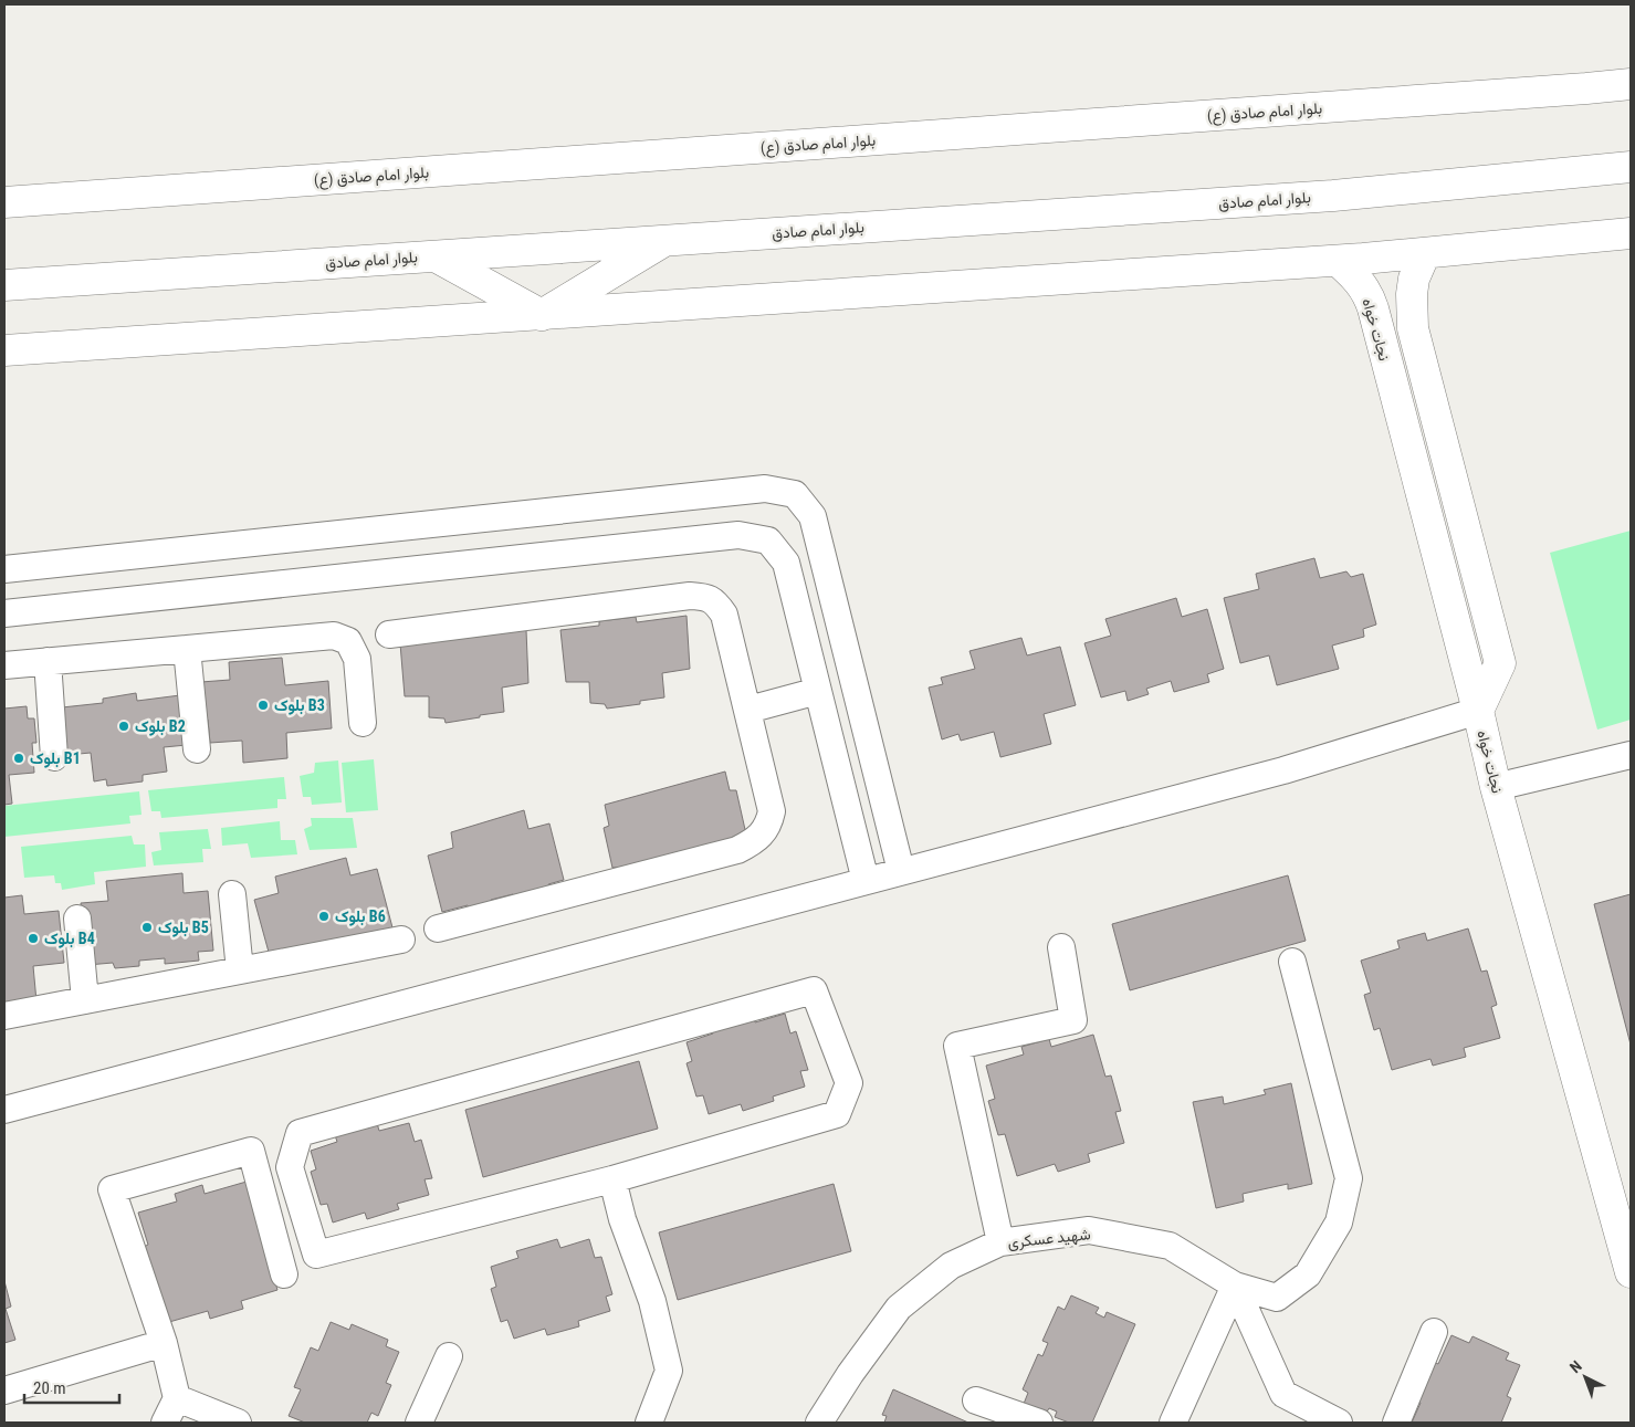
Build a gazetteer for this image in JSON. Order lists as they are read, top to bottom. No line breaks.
{"streets":{"main road":["بلوار امام صادق (ع)","بلوار امام صادق","نجات خواه"],"street":["شهید عسکری"]},"places":["بلوک B3","بلوک B2","بلوک B1","بلوک B6","بلوک B5","بلوک B4"],"scale_bar":"20 m","north":"top left"}
